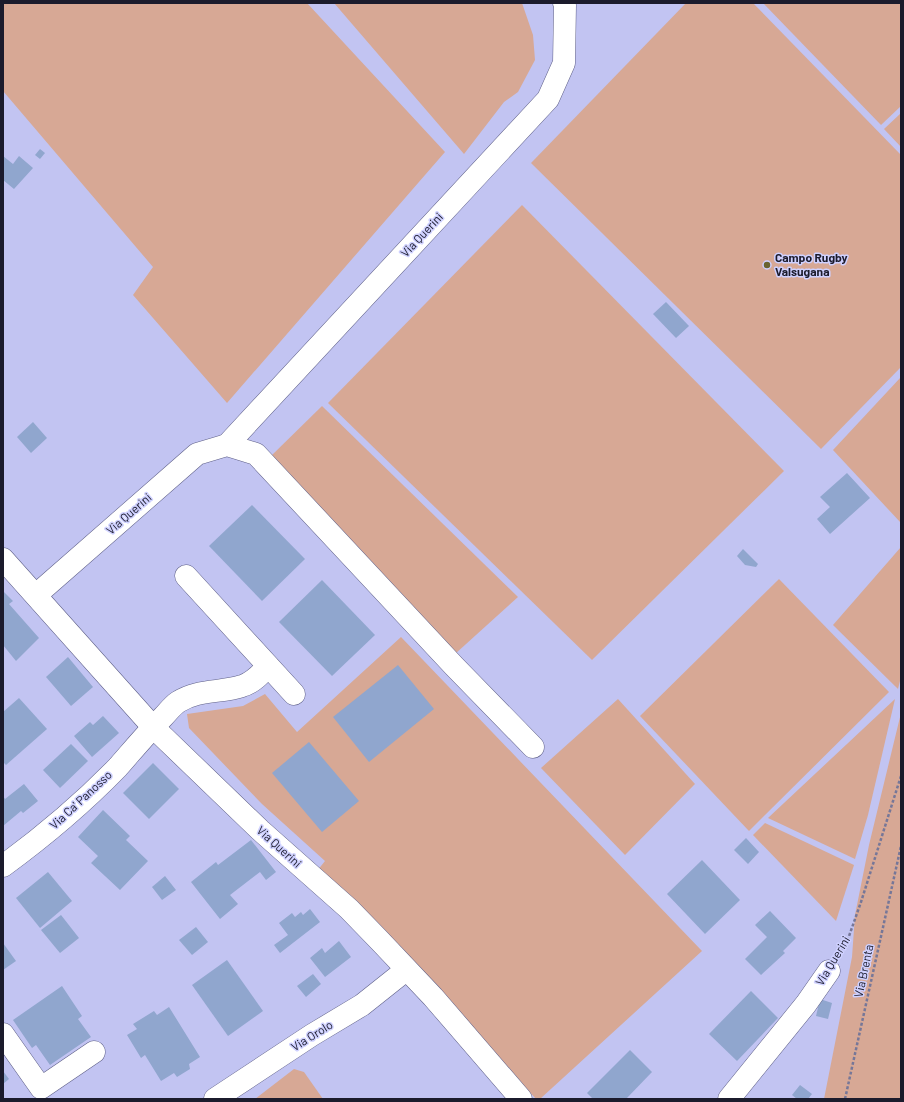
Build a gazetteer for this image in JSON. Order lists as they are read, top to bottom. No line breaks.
{"streets":{"street":["Via Querini","Via Ca' Panosso","Via Orolo"],"path":["Via Brenta"]},"crossings":[["Via Querini","Via Ca' Panosso"],["Via Querini","Via Orolo"]],"places":["Campo Rugby Valsugana"]}
